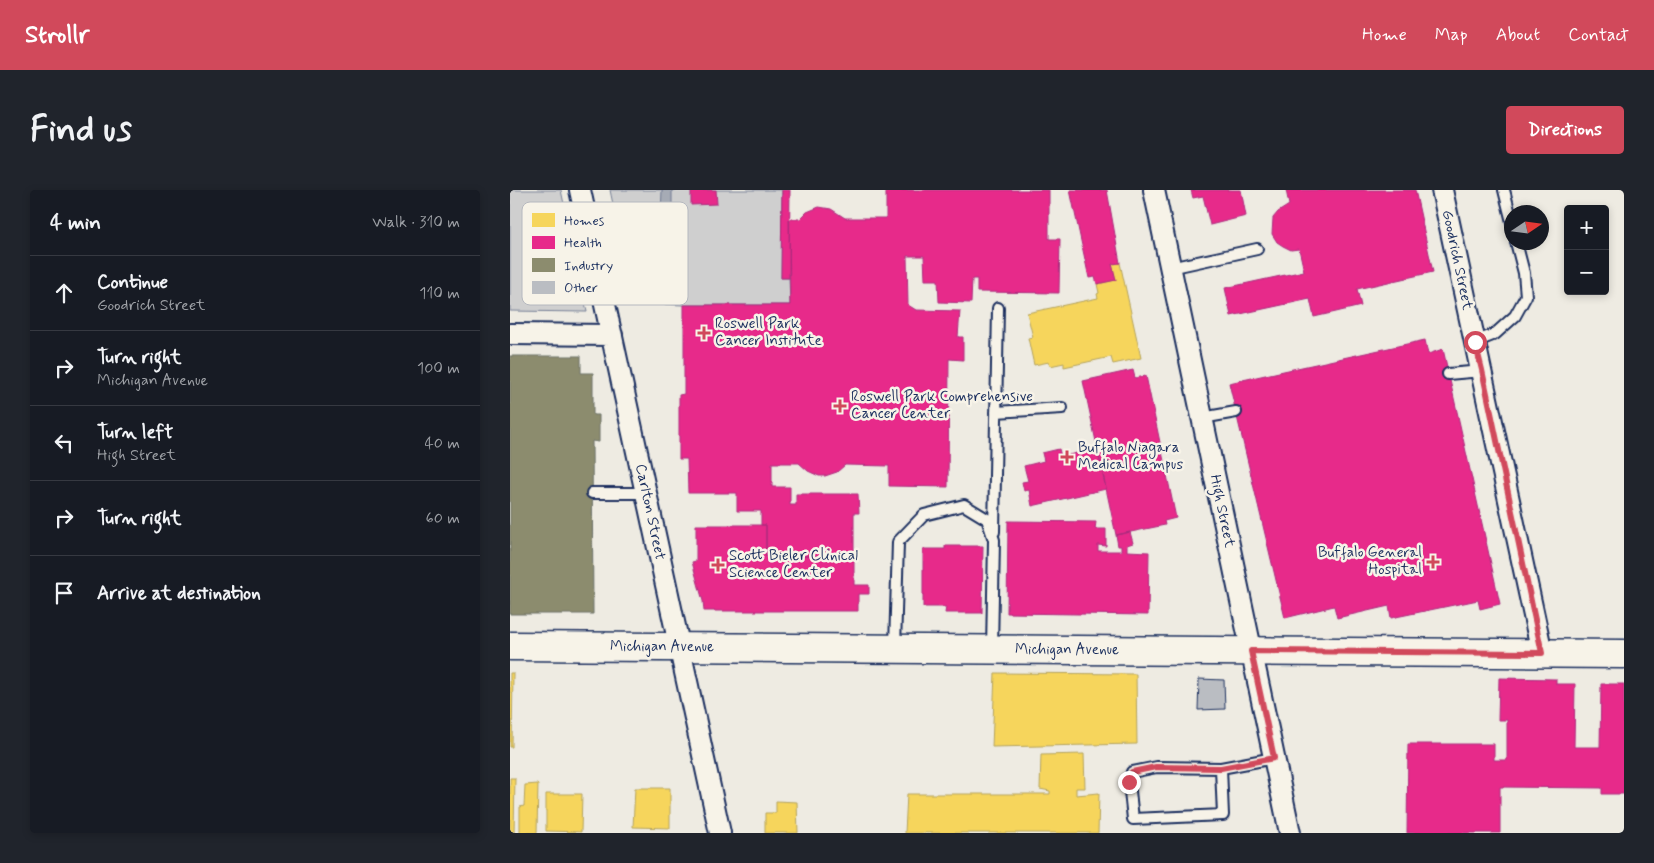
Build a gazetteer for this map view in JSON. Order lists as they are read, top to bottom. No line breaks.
{"streets":{"street":["Goodrich Street","High Street","Carlton Street","Michigan Avenue"]},"crossings":[["Goodrich Street","Michigan Avenue"],["High Street","Michigan Avenue"],["Carlton Street","Michigan Avenue"]],"places":{"health":["Roswell Park Cancer Institute","Roswell Park Comprehensive Cancer Center","Buffalo Niagara Medical Campus","Buffalo General Hospital","Scott Bieler Clinical Science Center"]},"legend":["Homes","Health","Industry","Other"],"north":"right","page":{"header":"Strollr","nav":["Home","Map","About","Contact"],"buttons":"Directions","title":"Find us","heading":["4 min","Walk · 310 m"],"map_buttons":["+","−"],"list":[["Continue","Goodrich Street","110 m"],["Turn right","Michigan Avenue","100 m"],["Turn left","High Street","40 m"],["Turn right","60 m"],"Arrive at destination"]}}
